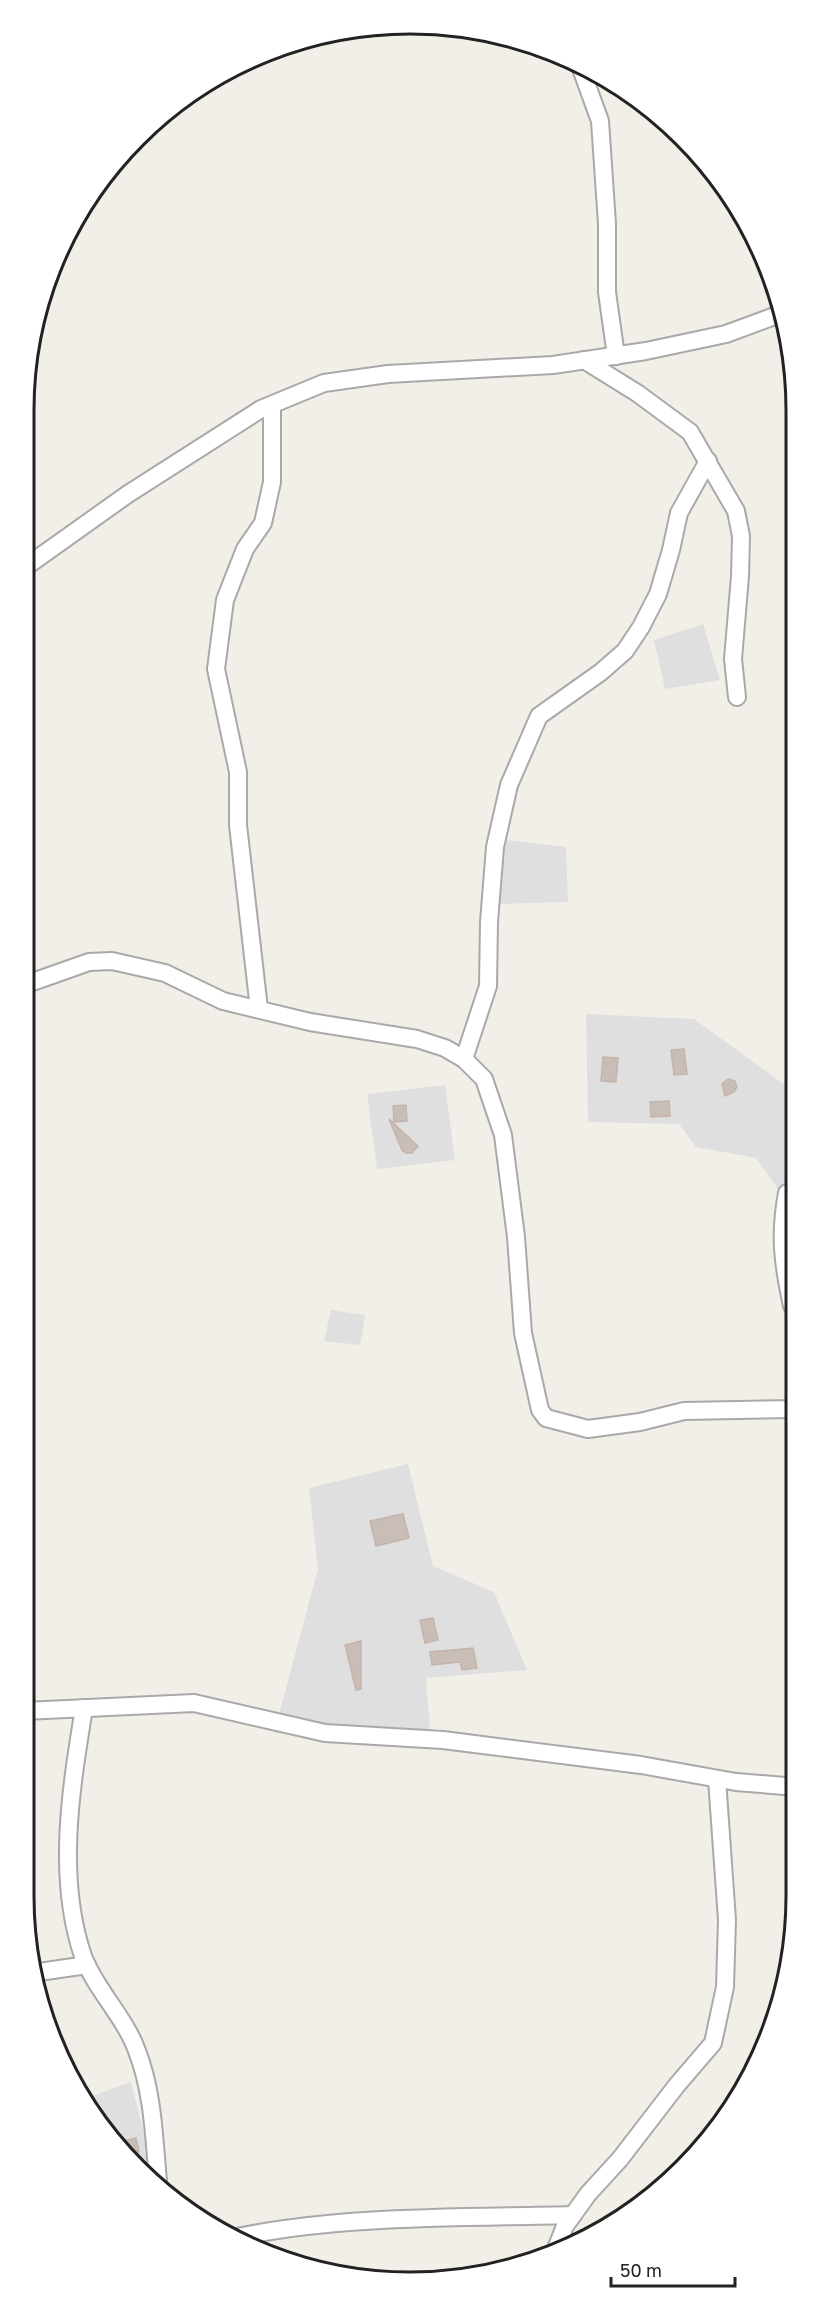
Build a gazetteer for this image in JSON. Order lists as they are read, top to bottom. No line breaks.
{"scale_bar":"50 m"}
